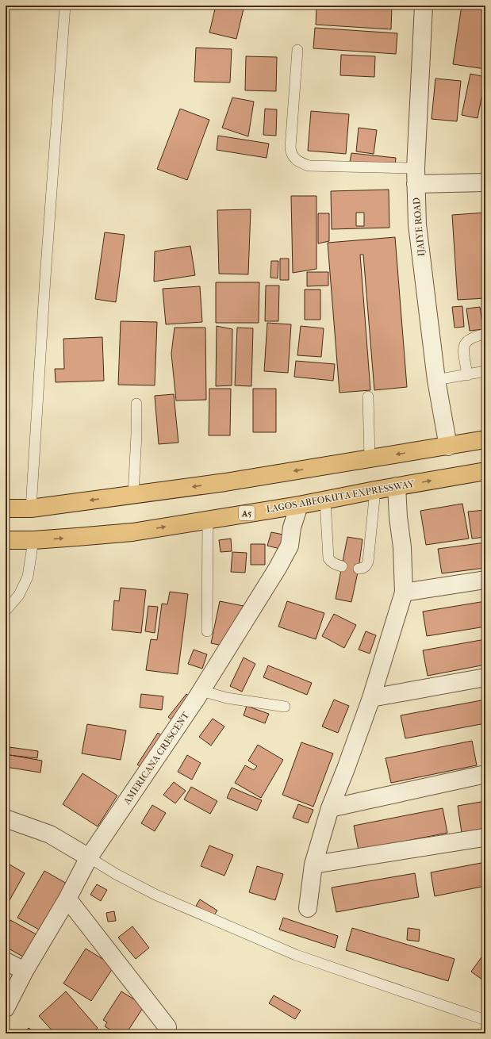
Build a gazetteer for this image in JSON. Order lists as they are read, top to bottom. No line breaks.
{"streets":{"highway":["LAGOS-ABEOKUTA EXPRESSWAY","A5"],"street":["IJAIYE ROAD","AMERICANA CRESCENT"]},"crossings":[["LAGOS-ABEOKUTA EXPRESSWAY","AMERICANA CRESCENT"]]}
